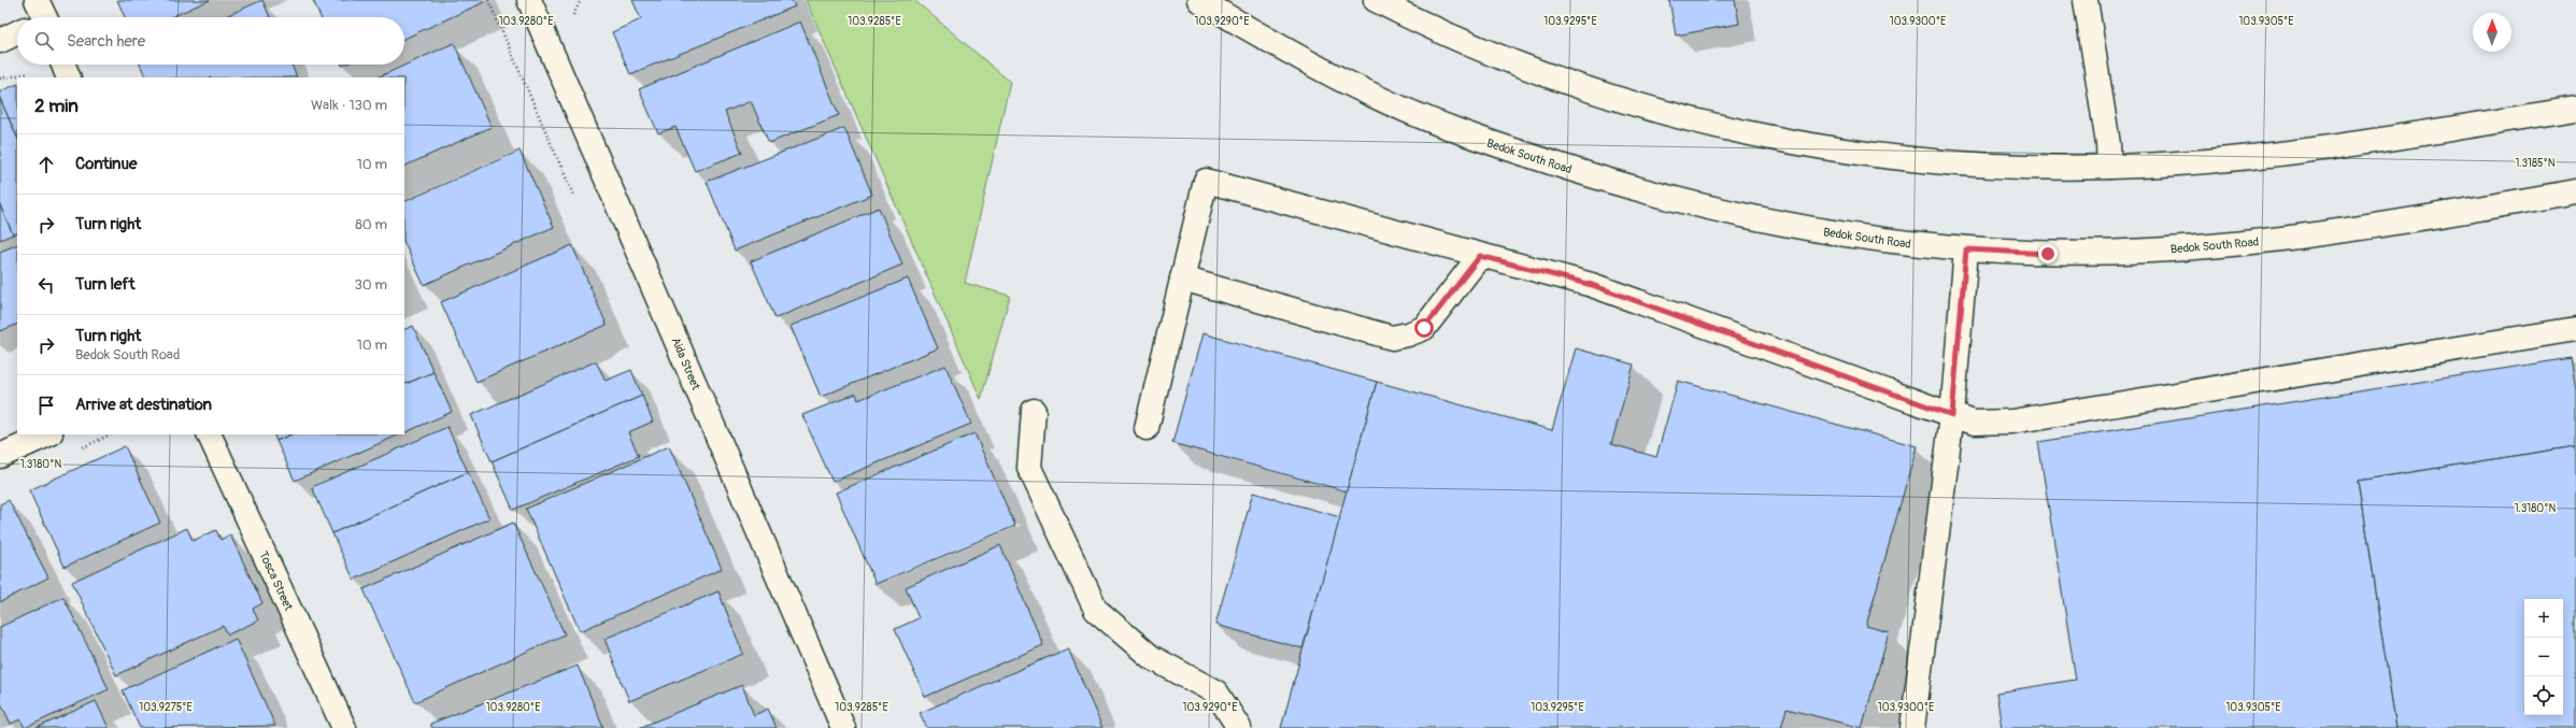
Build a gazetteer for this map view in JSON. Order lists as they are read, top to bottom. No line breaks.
{"streets":{"main road":["Bedok South Road","Aida Street","Tosca Street"]},"north":"top","page":{"search":"Search here","heading":["2 min","Walk · 130 m"],"list":[["Continue","10 m"],["Turn right","80 m"],["Turn left","30 m"],["Turn right","Bedok South Road","10 m"],"Arrive at destination"],"map_buttons":["+","−"]},"coordinates":["103.9280°E","103.9285°E","103.9290°E","103.9295°E","103.9300°E","103.9305°E","1.3185°N","1.3180°N","103.9275°E"]}
